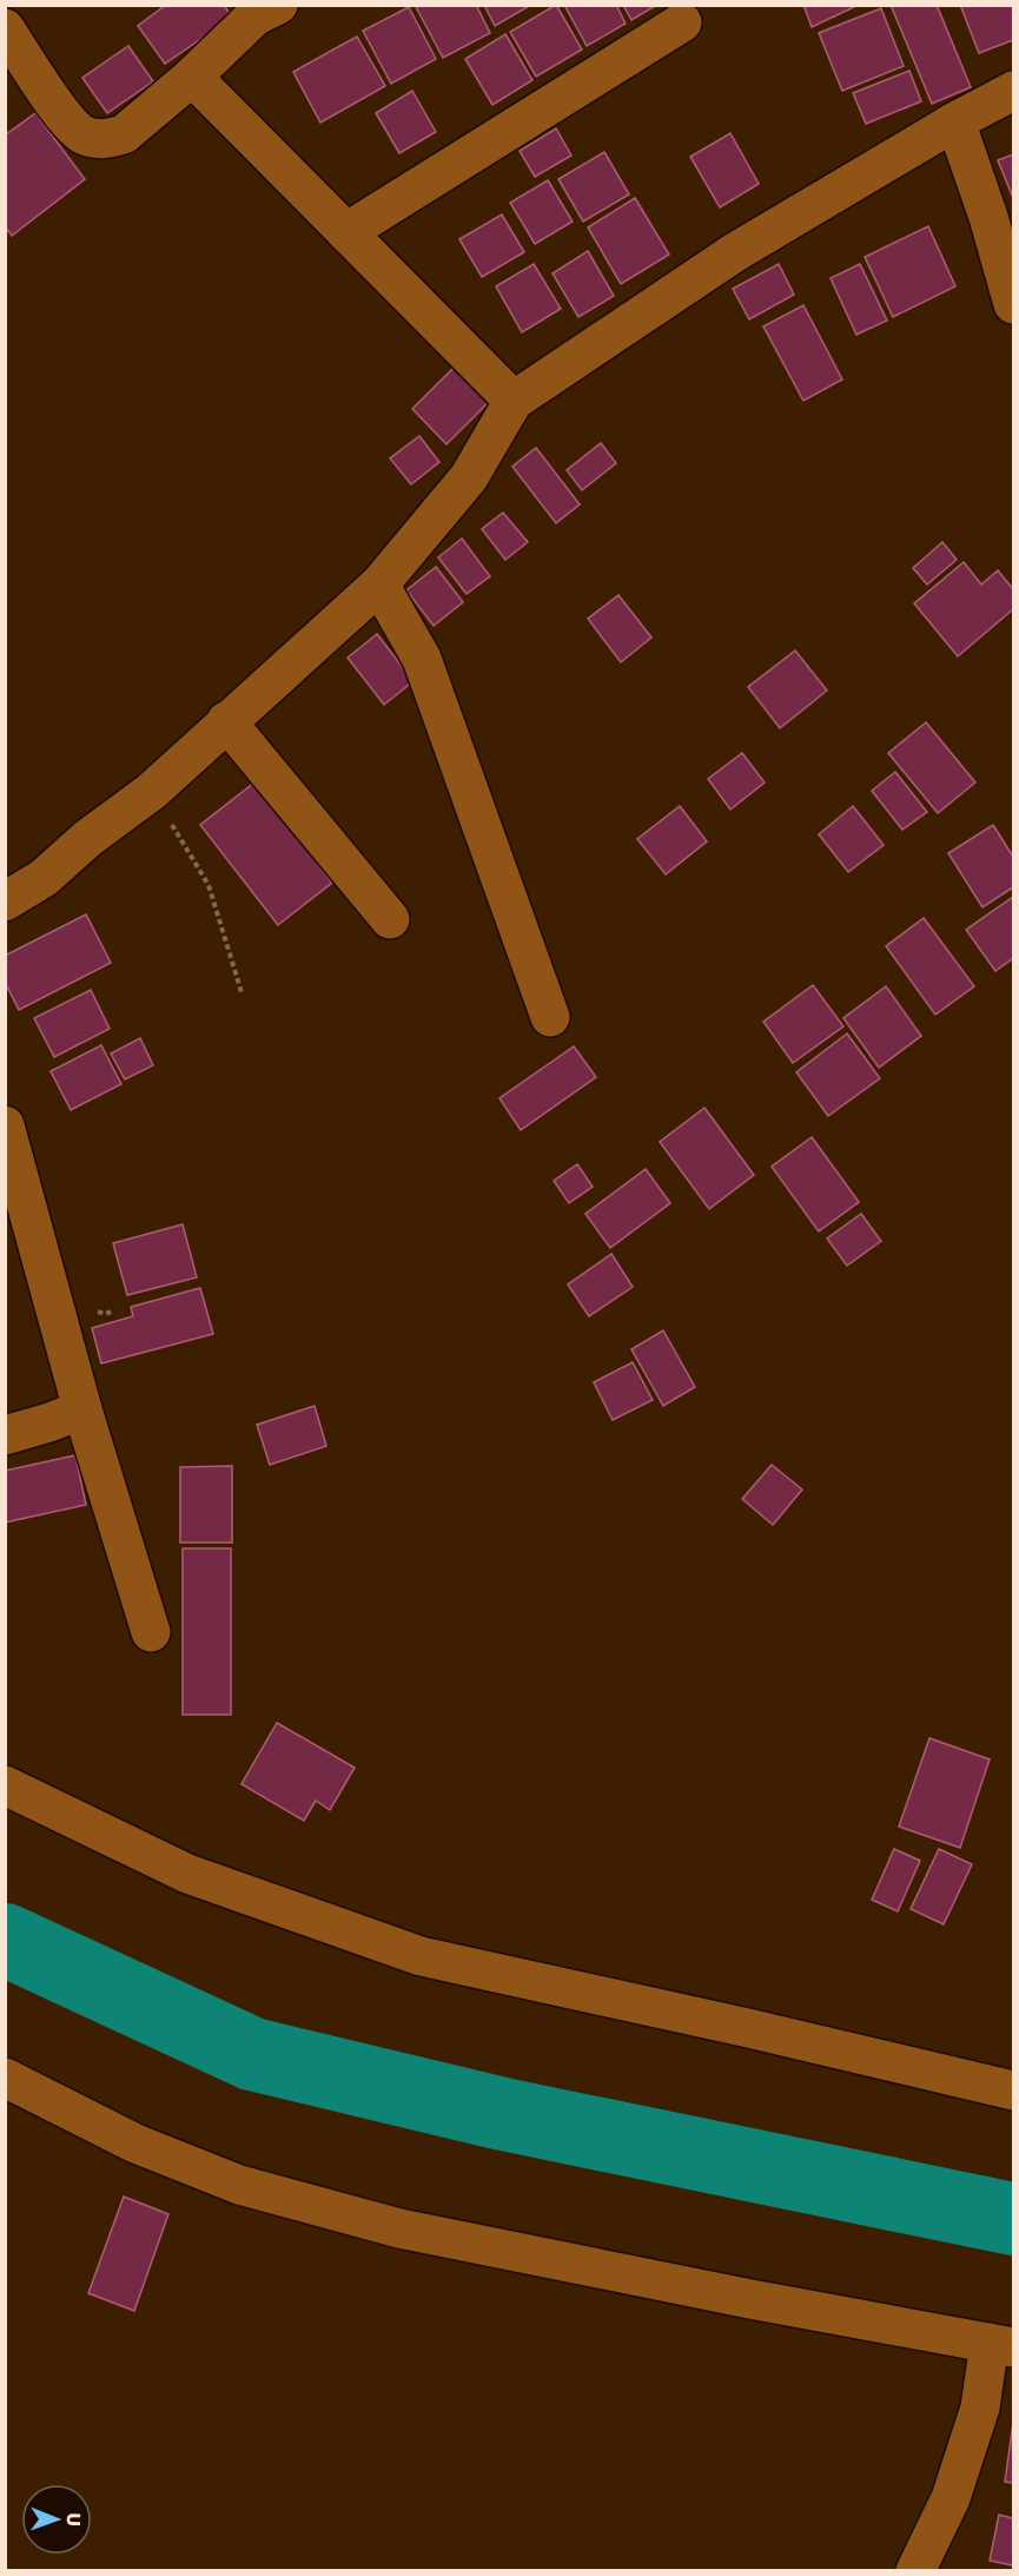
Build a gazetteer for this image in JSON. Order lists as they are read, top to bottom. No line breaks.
{"north":"right"}
